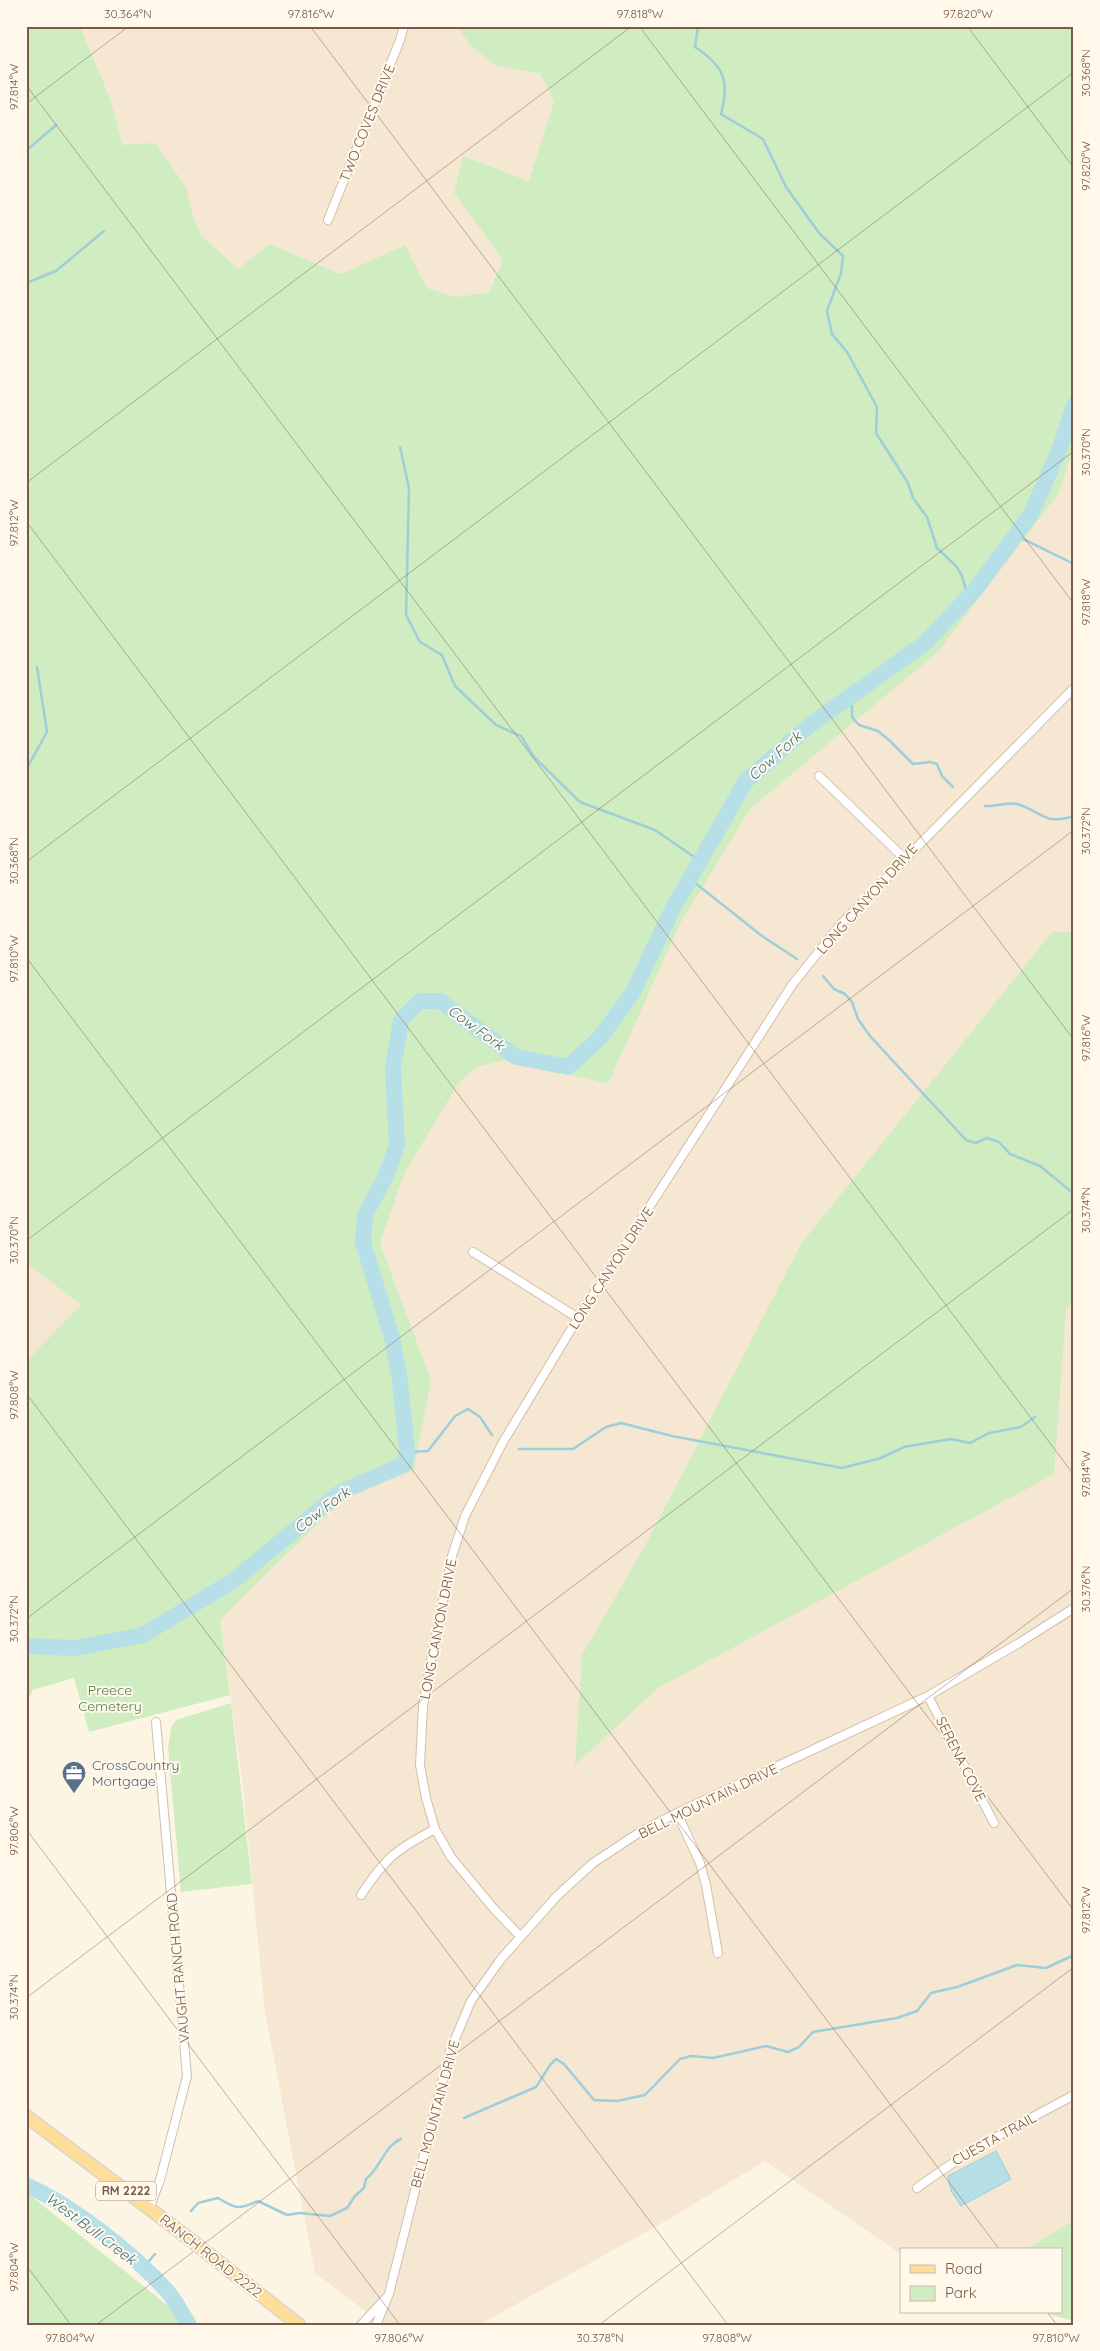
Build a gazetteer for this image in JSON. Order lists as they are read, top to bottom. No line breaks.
{"streets":{"main road":["RM 2222","RANCH ROAD 2222"],"street":["TWO COVES DRIVE","LONG CANYON DRIVE","SERENA COVE","BELL MOUNTAIN DRIVE","VAUGHT RANCH ROAD","CUESTA TRAIL"]},"crossings":[["LONG CANYON DRIVE","BELL MOUNTAIN DRIVE"],["SERENA COVE","BELL MOUNTAIN DRIVE"],["VAUGHT RANCH ROAD","RANCH ROAD 2222"]],"water":["Cow Fork","West Bull Creek"],"parks":["Preece Cemetery"],"places":{"office":["CrossCountry Mortgage"]},"legend":["Road","Park"],"coordinates":["30.364°N","97.816°W","97.818°W","97.820°W","30.368°N","97.814°W","30.370°N","97.812°W","30.372°N","97.810°W","30.374°N","97.808°W","30.376°N","97.806°W","97.804°W","30.378°N"]}
